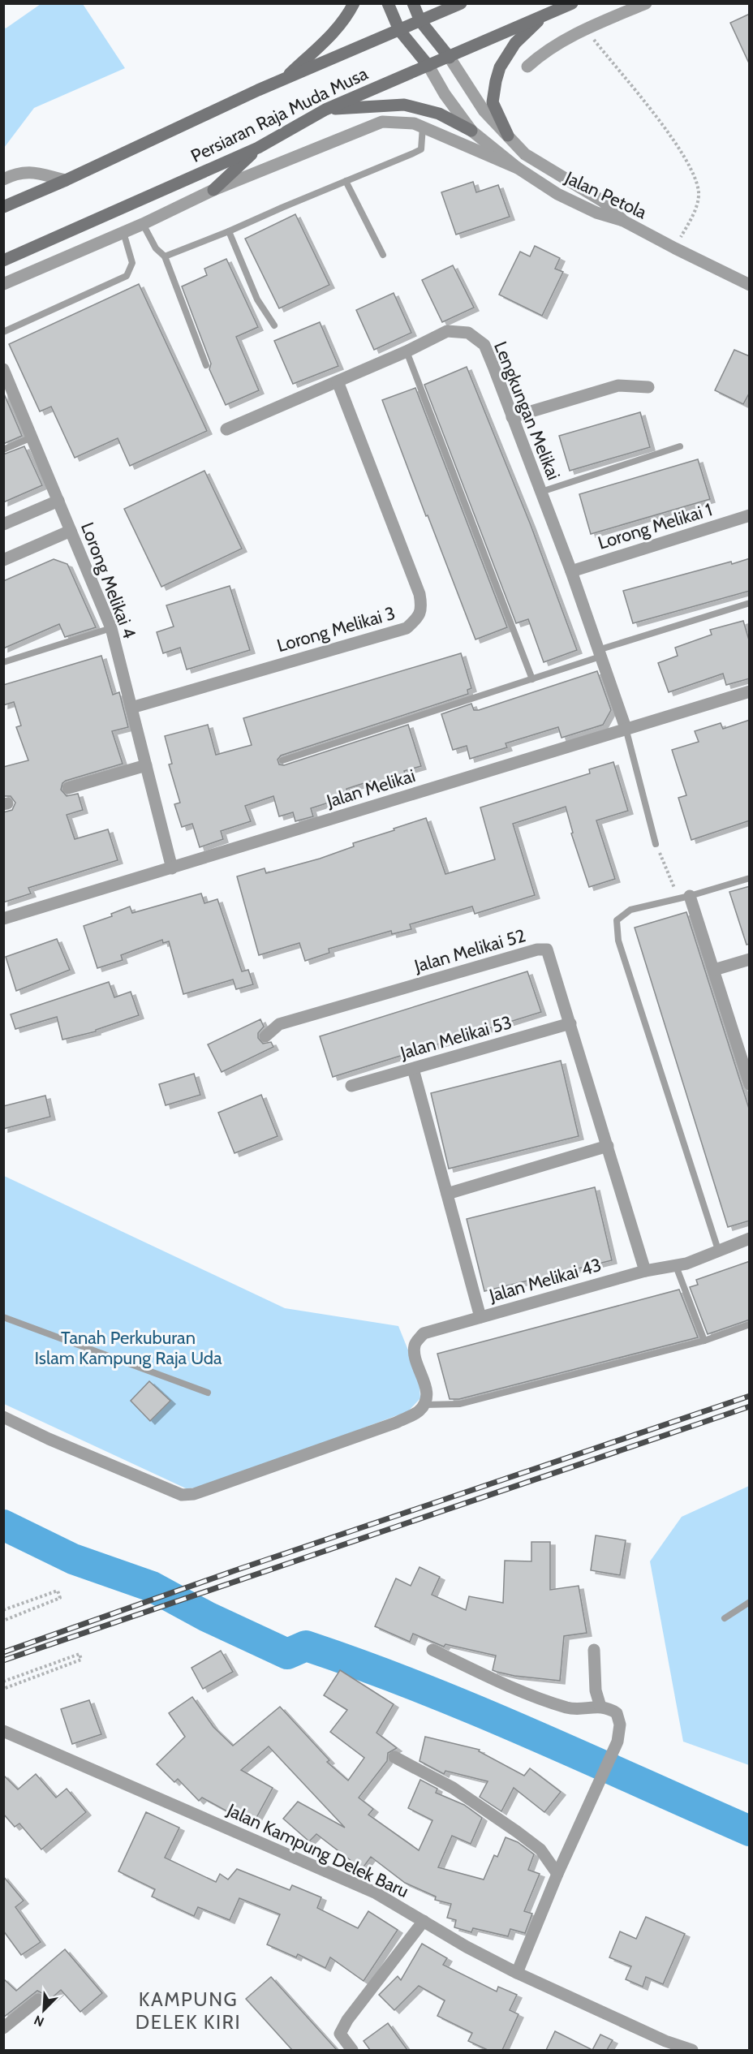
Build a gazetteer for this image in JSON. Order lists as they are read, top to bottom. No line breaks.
{"streets":{"main road":["Persiaran Raja Muda Musa"],"street":["Jalan Petola","Lengkungan Melikai","Lorong Melikai 1","Lorong Melikai 4","Lorong Melikai 3","Jalan Melikai","Jalan Melikai 52","Jalan Melikai 53","Jalan Melikai 43","Jalan Kampung Delek Baru"]},"crossings":[["Persiaran Raja Muda Musa","Jalan Petola"],["Lengkungan Melikai","Lorong Melikai 1"],["Lengkungan Melikai","Lorong Melikai 3"],["Lengkungan Melikai","Jalan Melikai"],["Lorong Melikai 4","Lorong Melikai 3"],["Lorong Melikai 4","Jalan Melikai"],["Jalan Melikai 52","Jalan Melikai 53"],["Jalan Melikai 52","Jalan Melikai 43"]],"districts":["KAMPUNG DELEK KIRI"],"parks":["Tanah Perkuburan Islam Kampung Raja Uda"],"north":"bottom left"}
